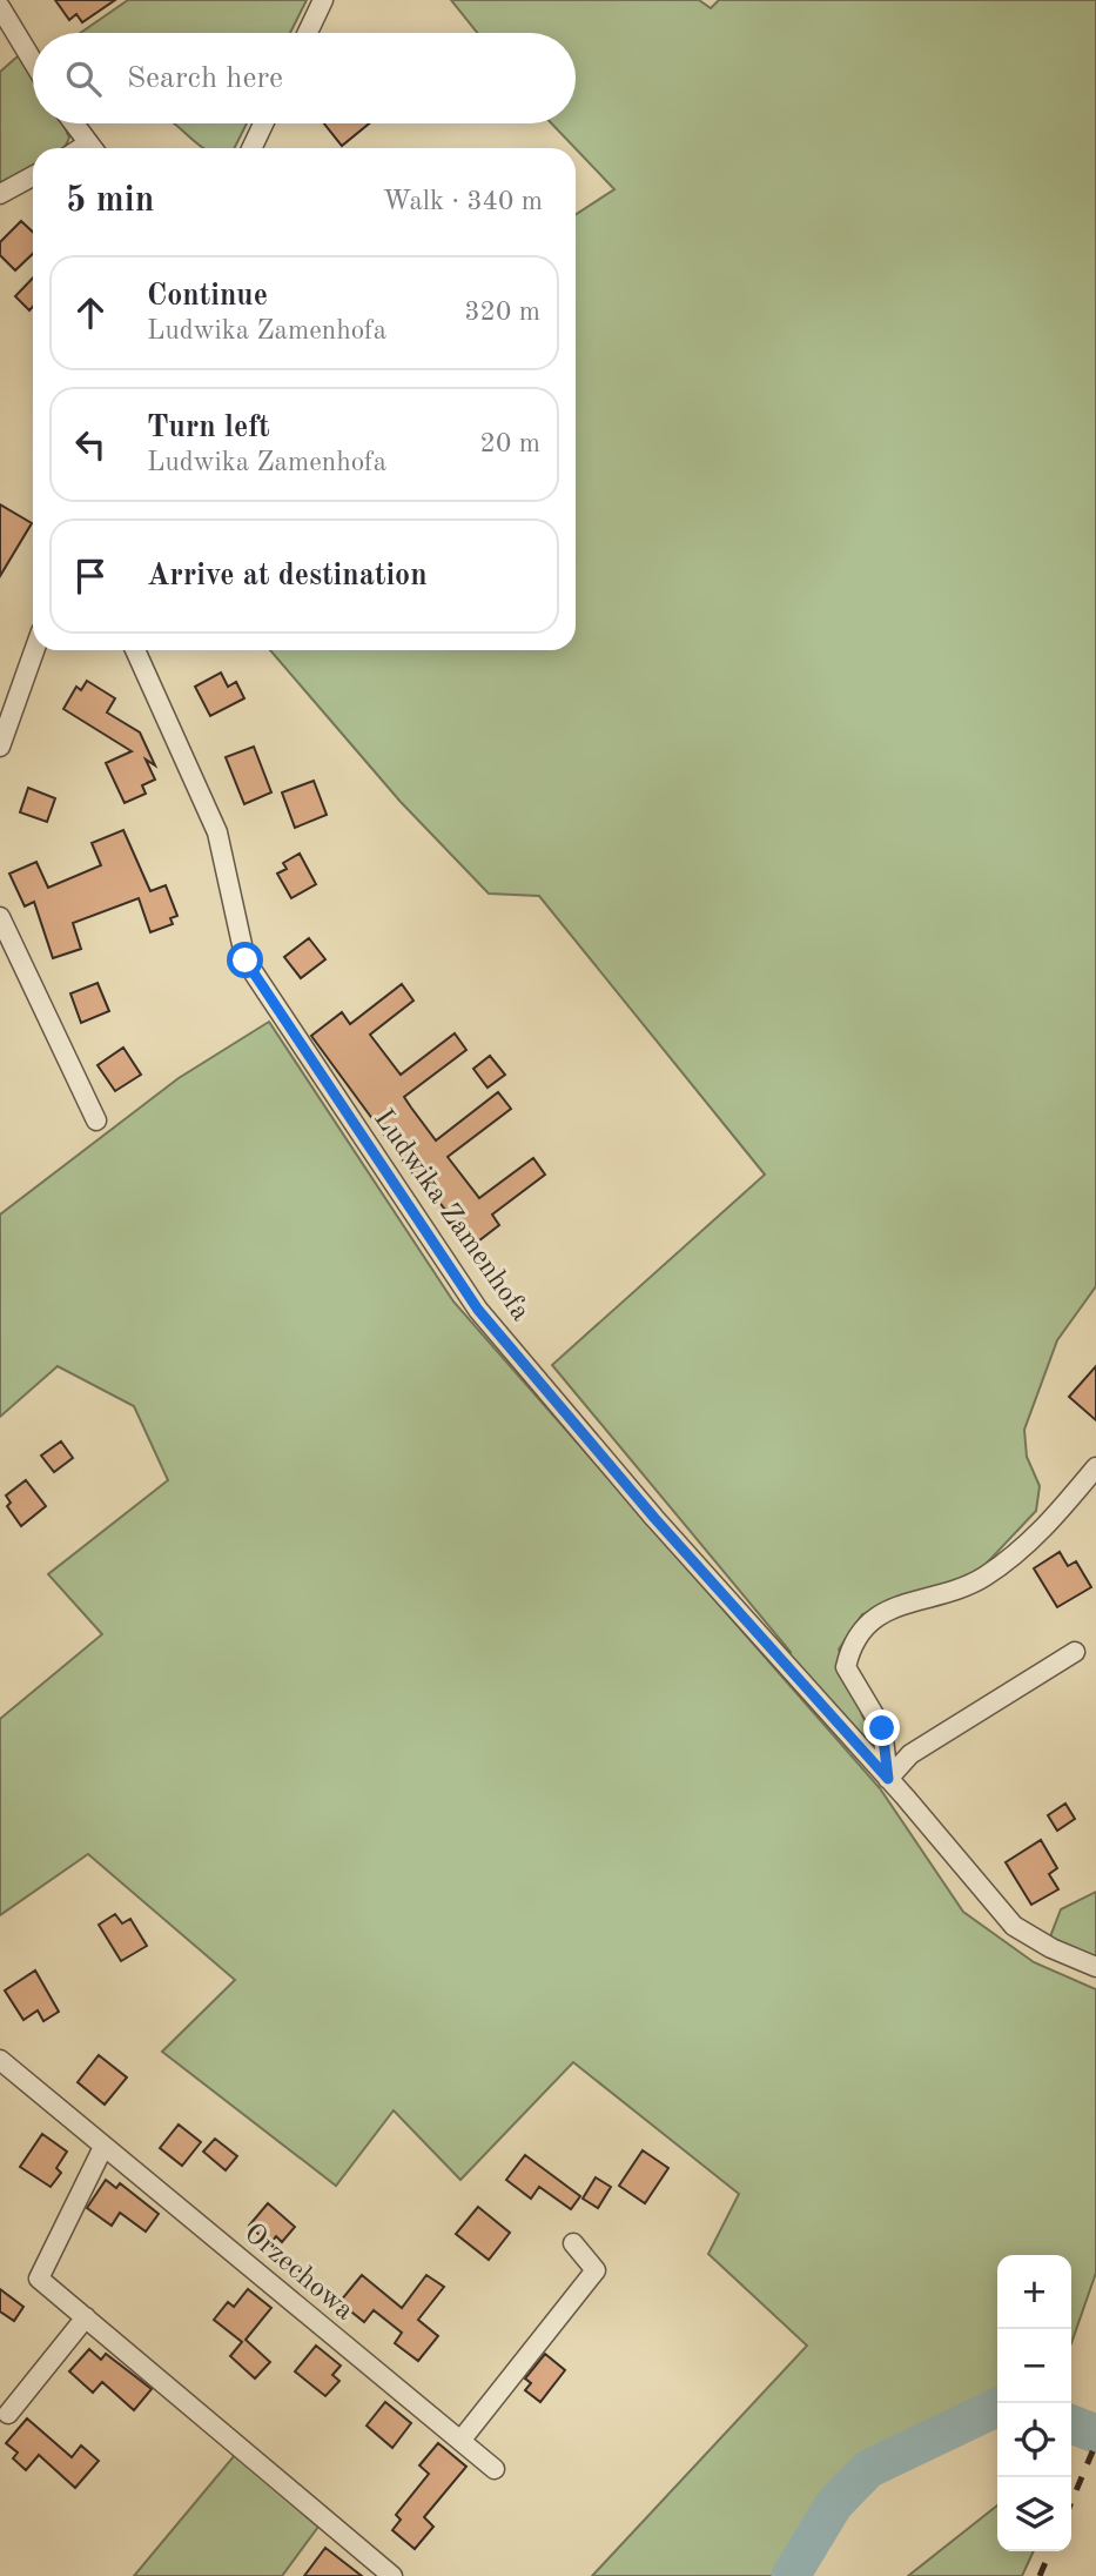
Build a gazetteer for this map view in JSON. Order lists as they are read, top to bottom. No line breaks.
{"streets":{"street":["Ludwika Zamenhofa","Orzechowa"]},"page":{"search":"Search here","heading":["5 min","Walk · 340 m"],"list":[["Continue","Ludwika Zamenhofa","320 m"],["Turn left","Ludwika Zamenhofa","20 m"],"Arrive at destination"],"map_buttons":["+","−"]}}
